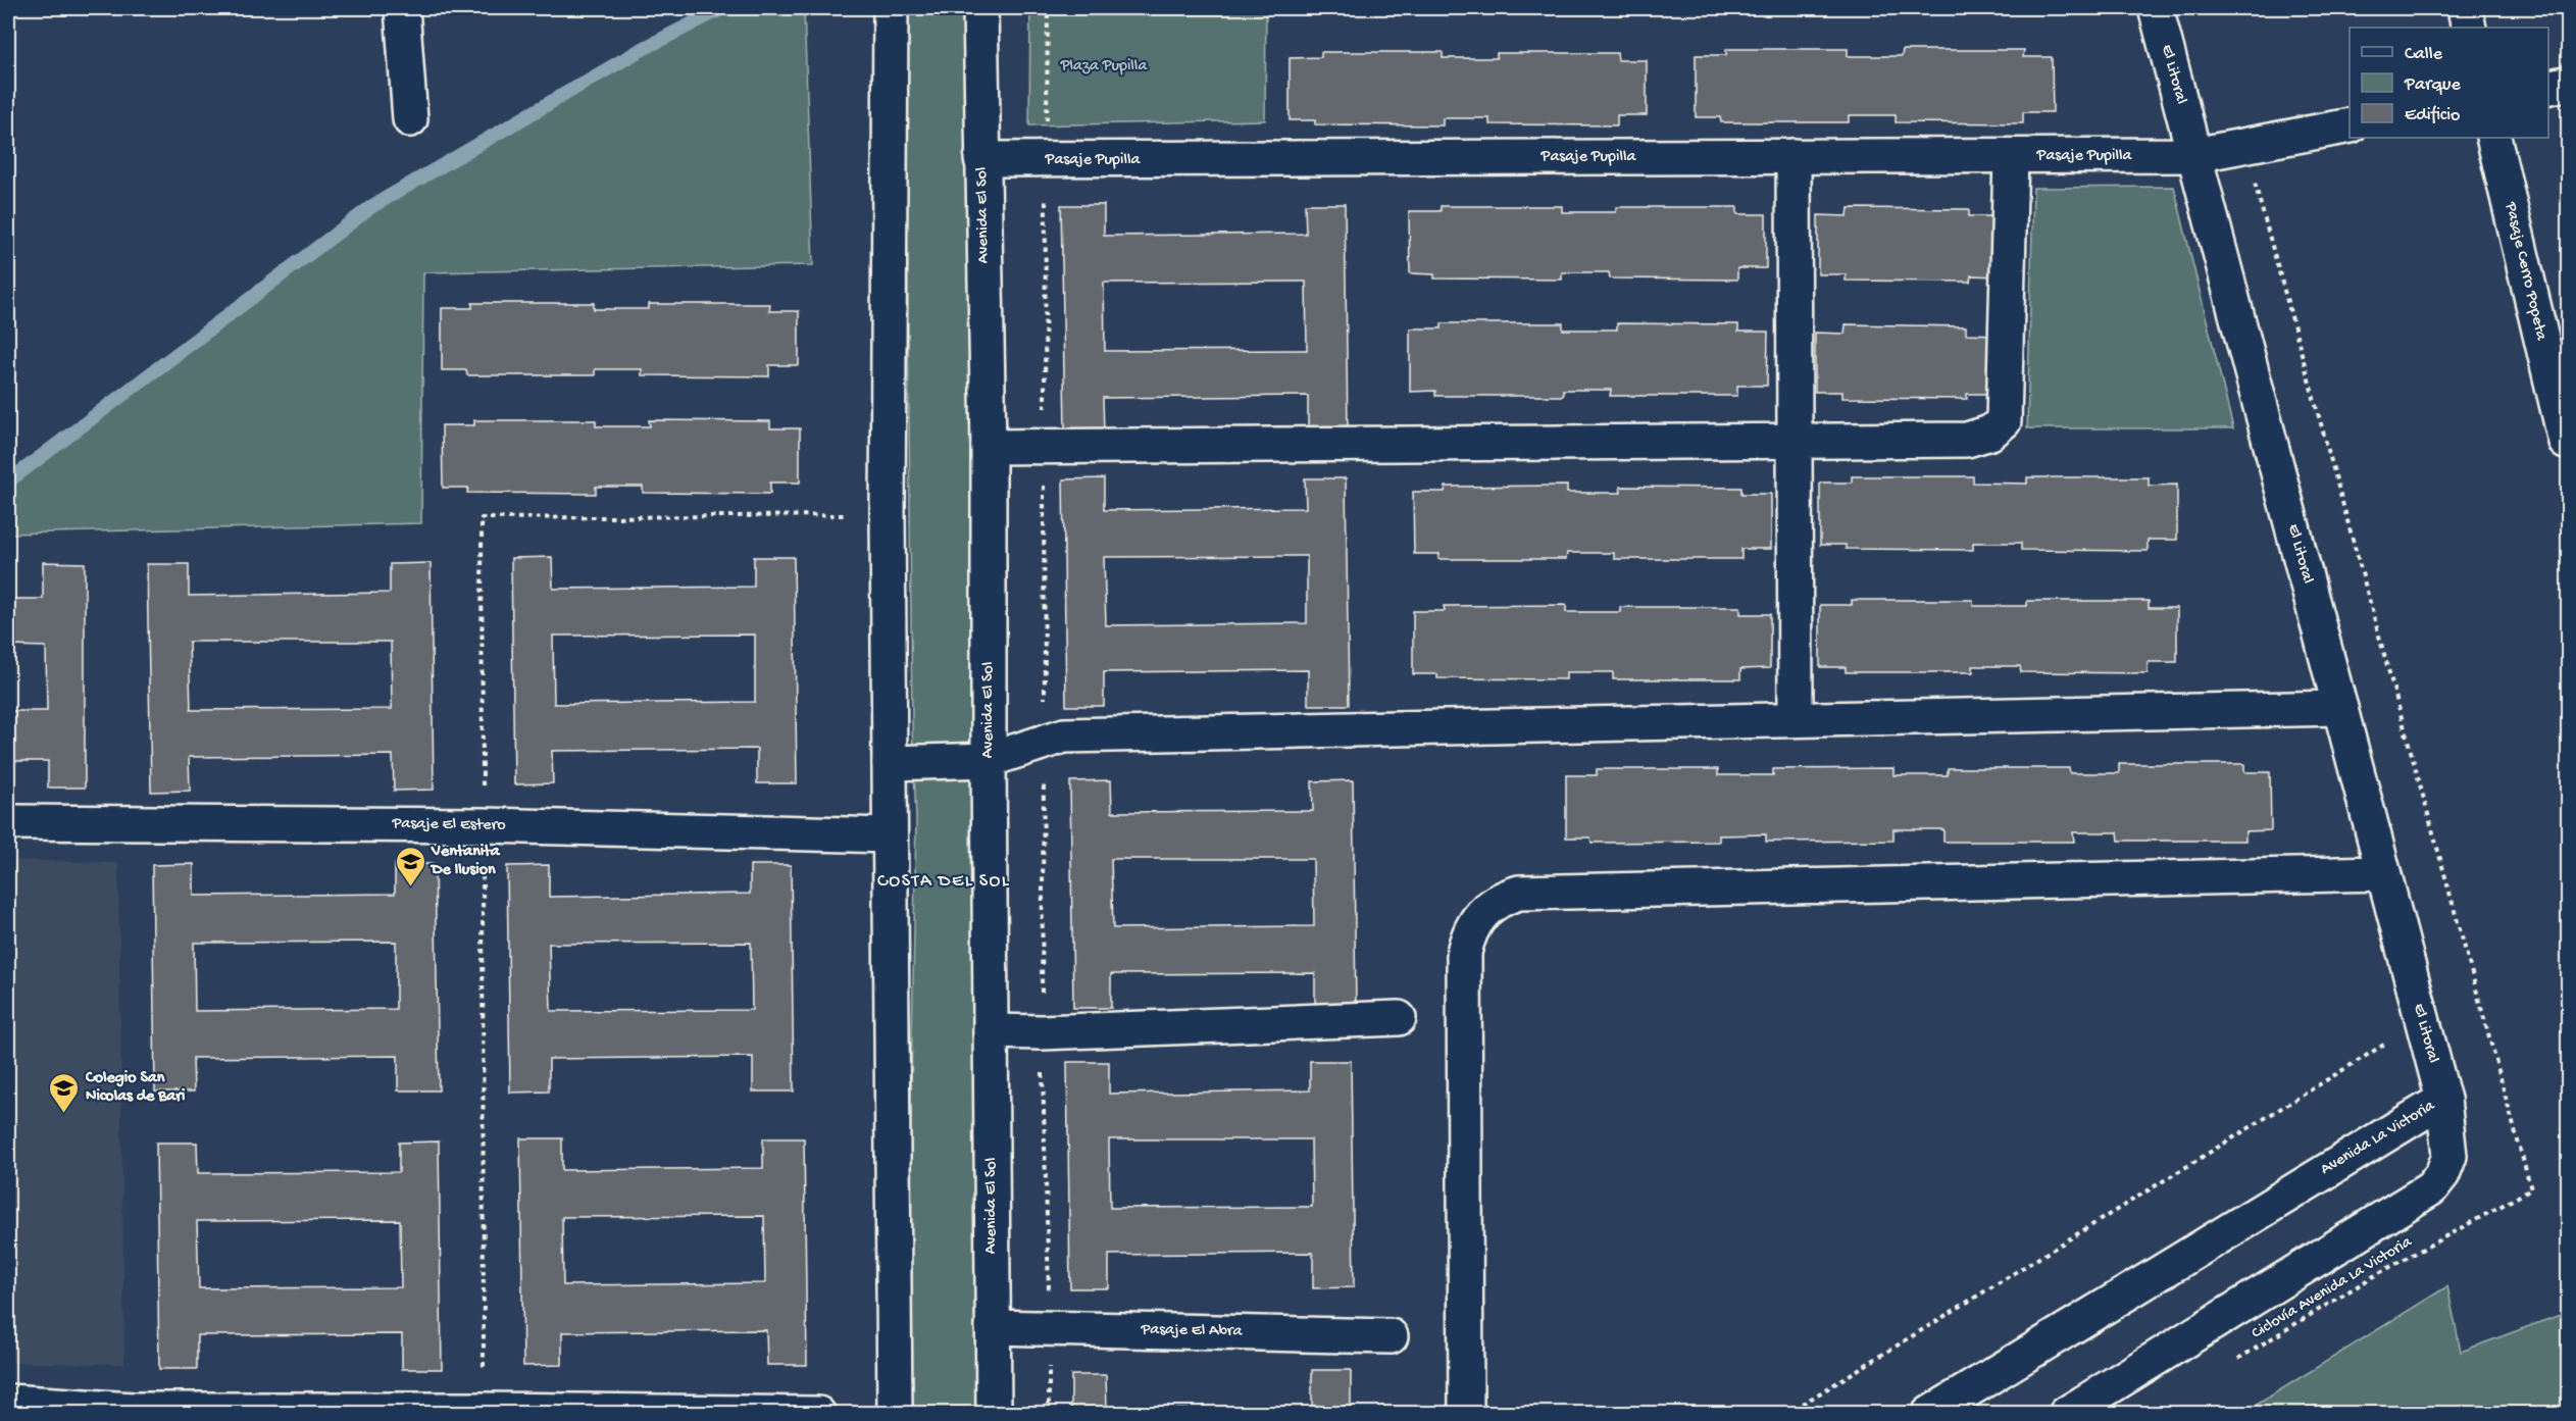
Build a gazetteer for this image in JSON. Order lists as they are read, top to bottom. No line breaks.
{"streets":{"street":["El Litoral","Pasaje Pupilla","Avenida El Sol","Pasaje Cerro Popeta","Pasaje El Estero","Avenida La Victoria","Pasaje El Abra"],"path":["Ciclovía Avenida La Victoria"]},"crossings":[["El Litoral","Pasaje Pupilla"],["El Litoral","Avenida La Victoria"],["Pasaje Pupilla","Avenida El Sol"],["Pasaje Pupilla","Ciclovía Avenida La Victoria"],["Avenida El Sol","Pasaje El Abra"]],"districts":["COSTA DEL SOL"],"parks":["Plaza Pupilla"],"places":{"school or university":["Ventanita De Ilusion","Colegio San Nicolas de Bari"]},"legend":["Calle","Parque","Edificio"]}
